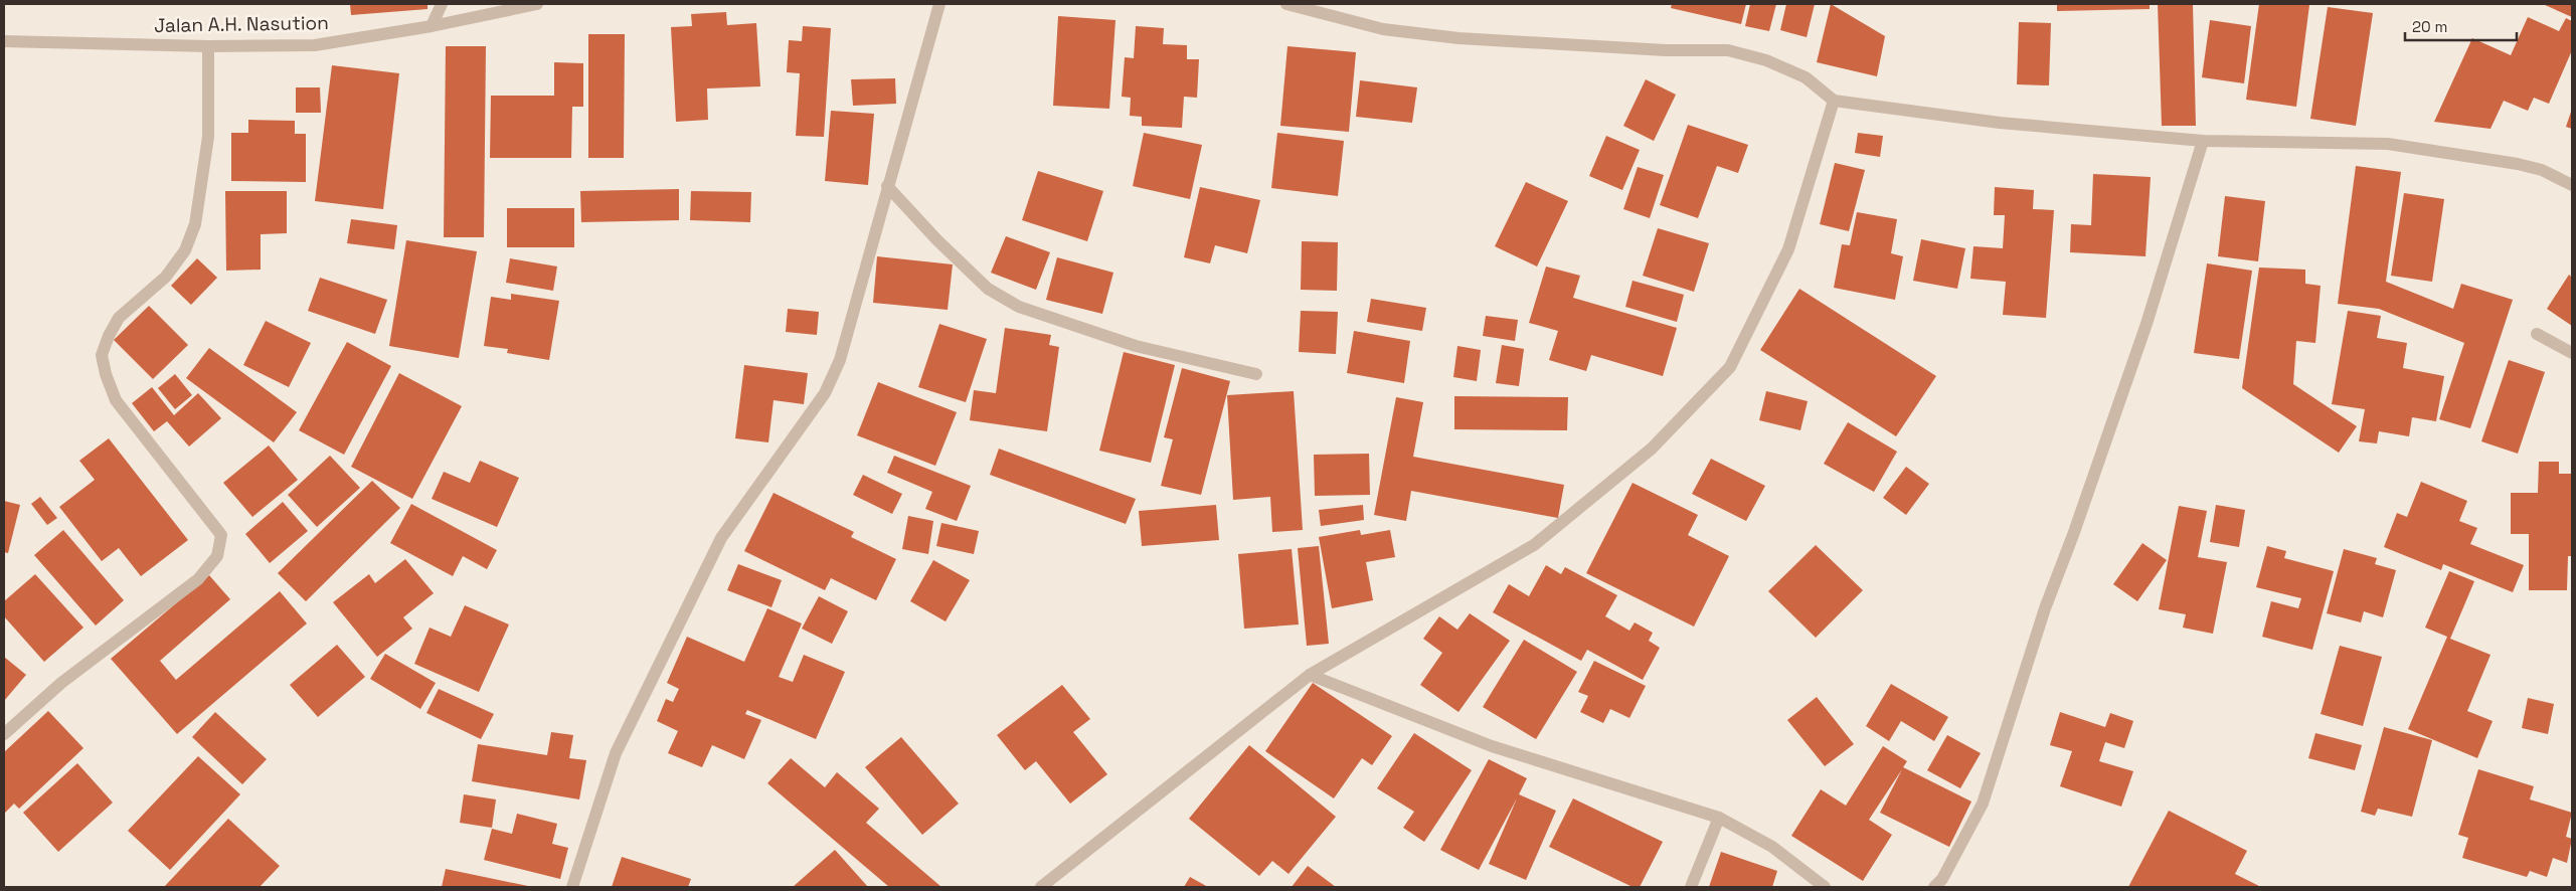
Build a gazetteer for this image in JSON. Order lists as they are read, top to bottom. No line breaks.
{"streets":{"street":["Jalan A.H. Nasution"]},"scale_bar":"20 m"}
